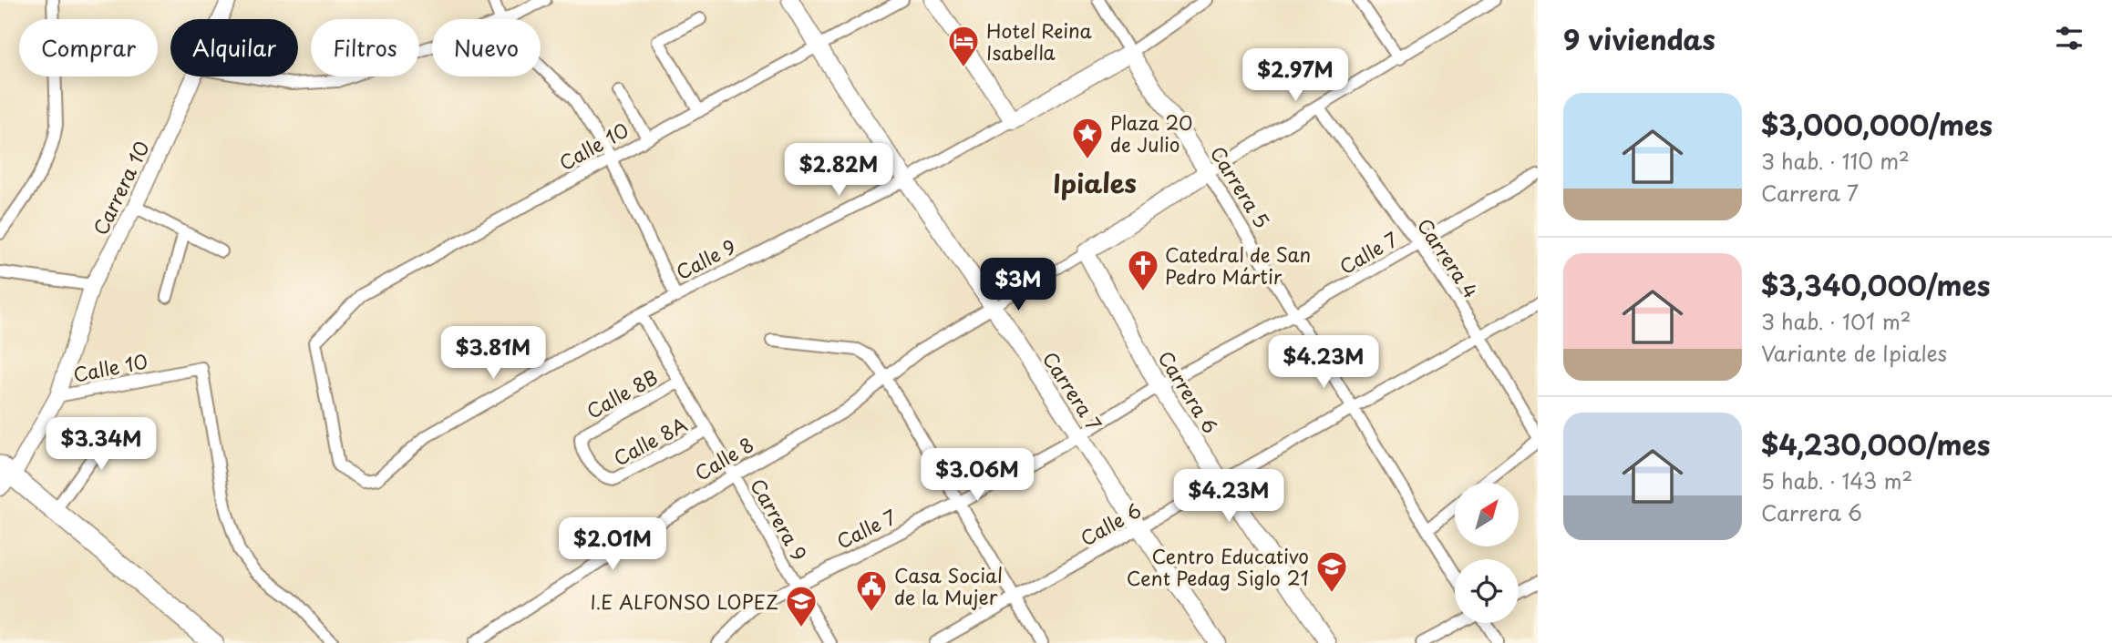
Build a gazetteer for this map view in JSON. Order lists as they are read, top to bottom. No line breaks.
{"streets":{"main road":["Carrera 5","Calle 9","Carrera 7","Carrera 6"],"street":["Calle 10","Carrera 10","Calle 7","Carrera 4","Calle 8B","Calle 8A","Calle 8","Carrera 9","Calle 6"]},"crossings":[["Calle 10","Carrera 10"],["Calle 10","Calle 9"],["Calle 10","Carrera 7"],["Carrera 5","Calle 7"],["Carrera 5","Calle 9"],["Carrera 5","Calle 6"],["Calle 7","Carrera 4"],["Calle 7","Carrera 7"],["Calle 7","Carrera 6"],["Calle 7","Carrera 9"],["Carrera 4","Calle 6"],["Calle 9","Carrera 7"],["Calle 9","Carrera 9"],["Carrera 7","Calle 8"],["Carrera 7","Calle 6"],["Carrera 6","Calle 6"],["Calle 8B","Calle 8A"],["Calle 8B","Carrera 9"],["Calle 8A","Carrera 9"],["Calle 8","Carrera 9"]],"districts":["Ipiales"],"places":{"hotel":["Hotel Reina Isabella"],"place":["Plaza 20 de Julio"],"church":["Catedral de San Pedro Mártir"],"school or university":["Centro Educativo Cent Pedag Siglo 21","I.E ALFONSO LOPEZ"],"public building":["Casa Social de la Mujer"]},"north":"top right","page":{"heading":"9 viviendas","chip":["Comprar","Alquilar","Filtros","Nuevo"],"price":["$2.97M","$2.82M","$3M","$3.81M","$4.23M","$3.34M","$3.06M","$4.23M","$2.01M"],"list":[{"name":"$3,000,000/mes","note":"3 hab. · 110 m² · Carrera 7"},{"name":"$3,340,000/mes","note":"3 hab. · 101 m² · Variante de Ipiales"},{"name":"$4,230,000/mes","note":"5 hab. · 143 m² · Carrera 6"}]}}
